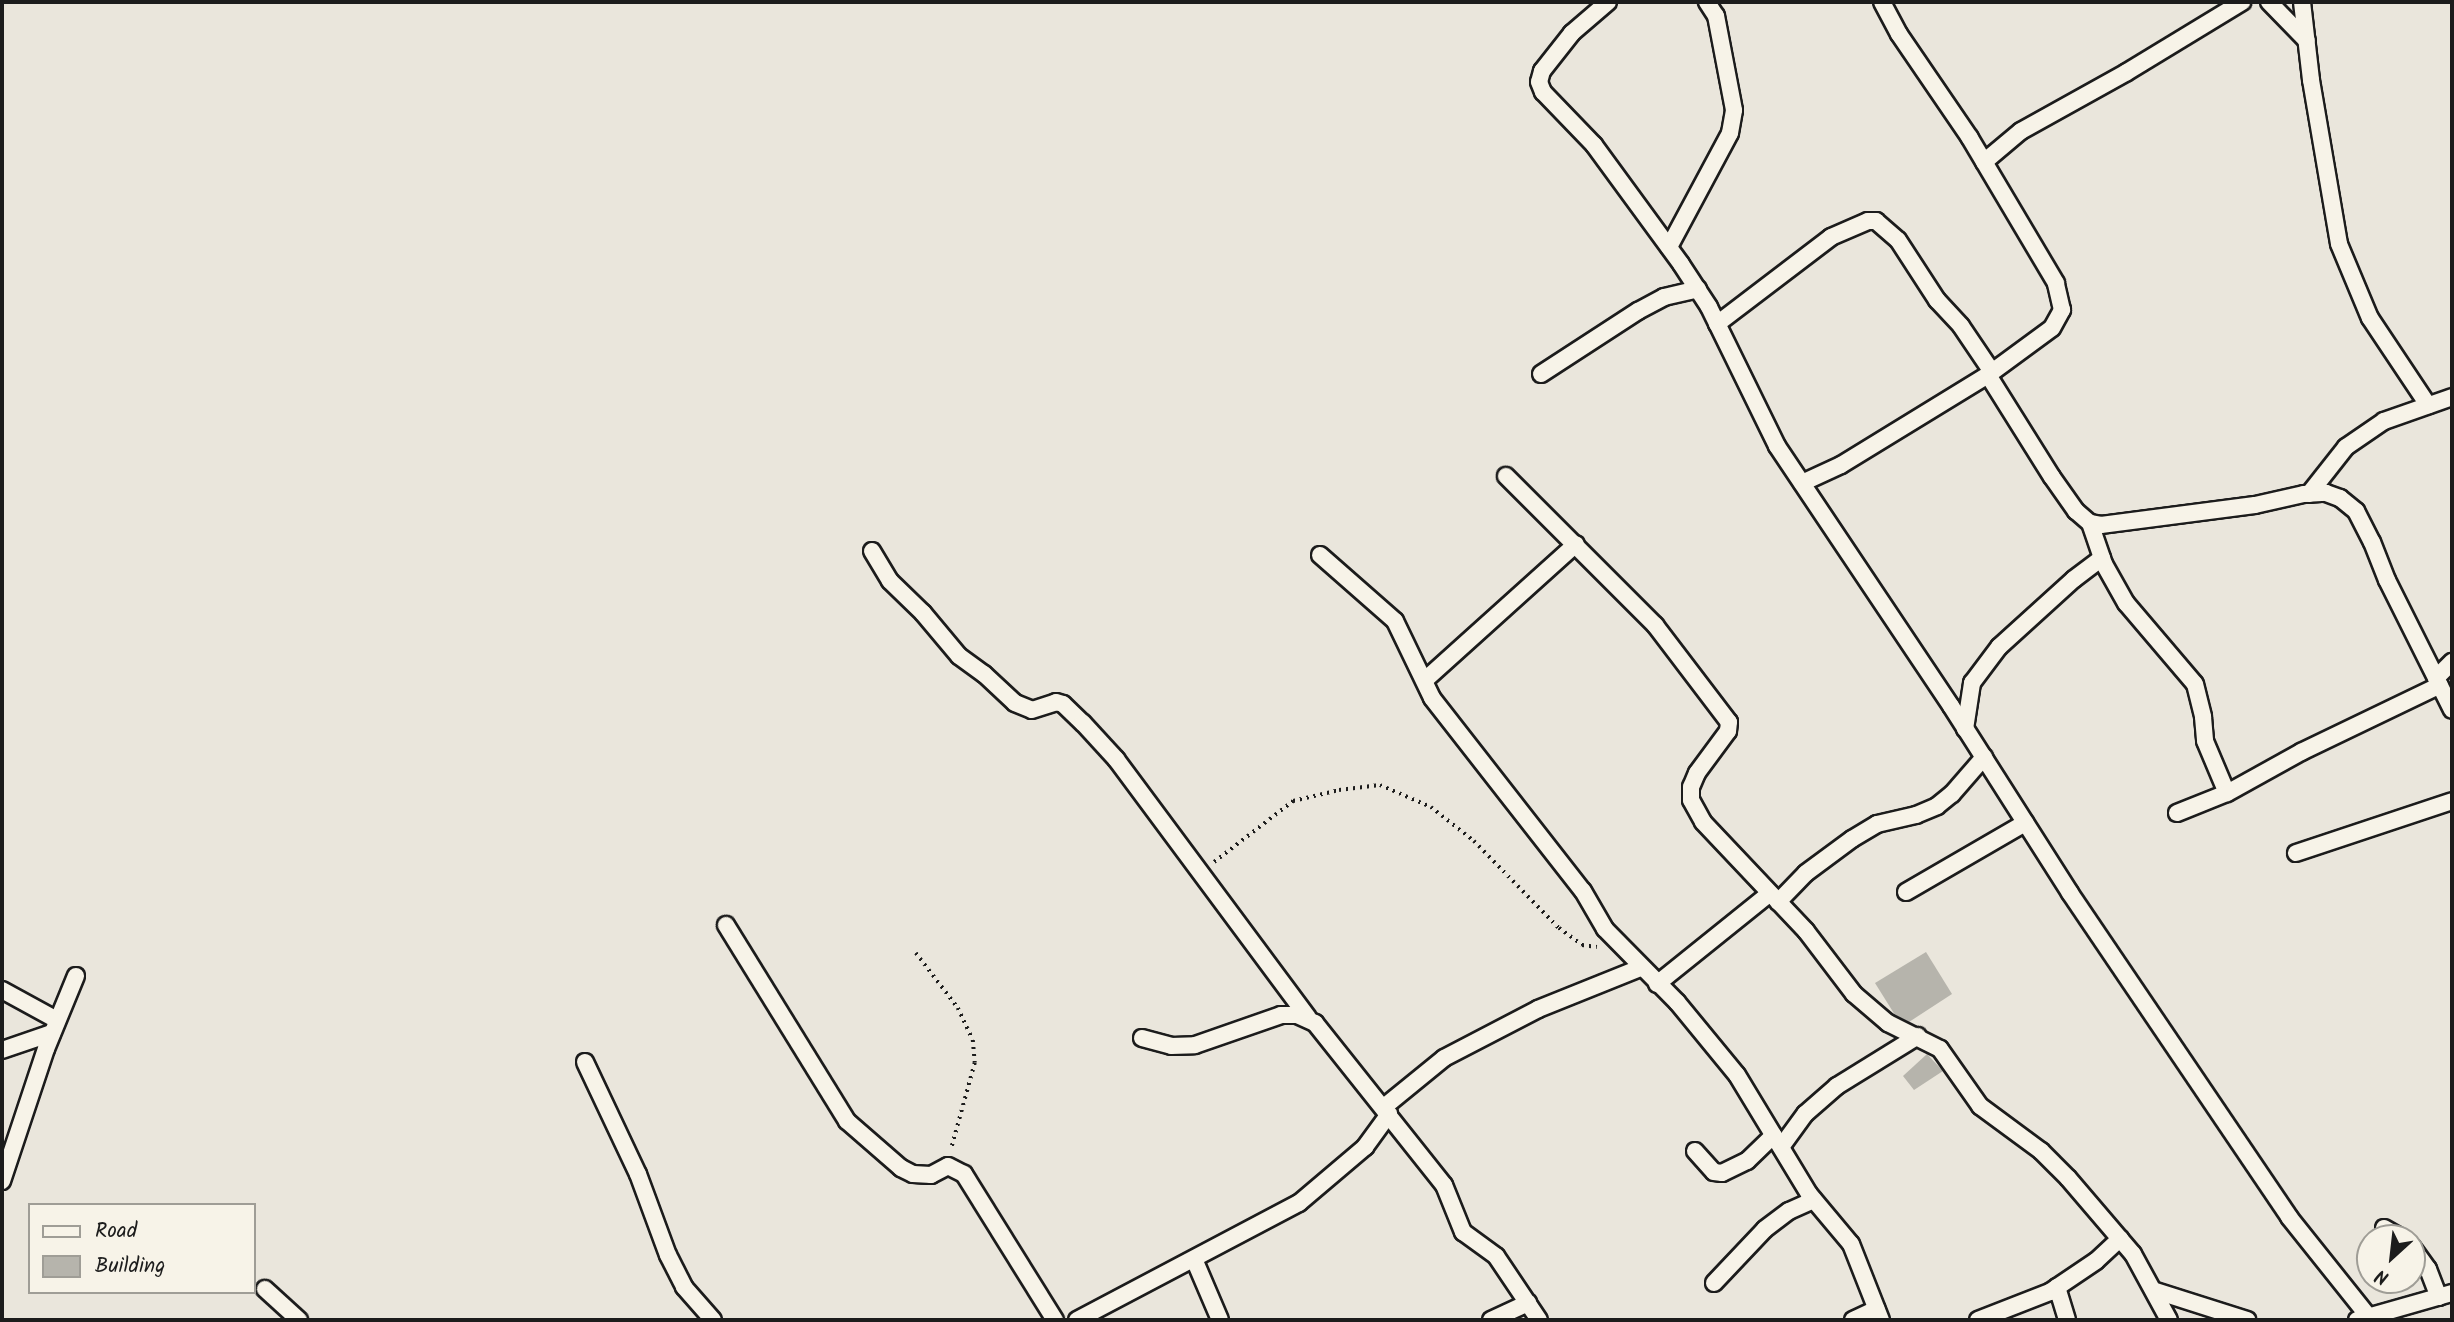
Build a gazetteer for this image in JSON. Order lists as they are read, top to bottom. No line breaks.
{"legend":["Road","Building"],"north":"bottom left"}
